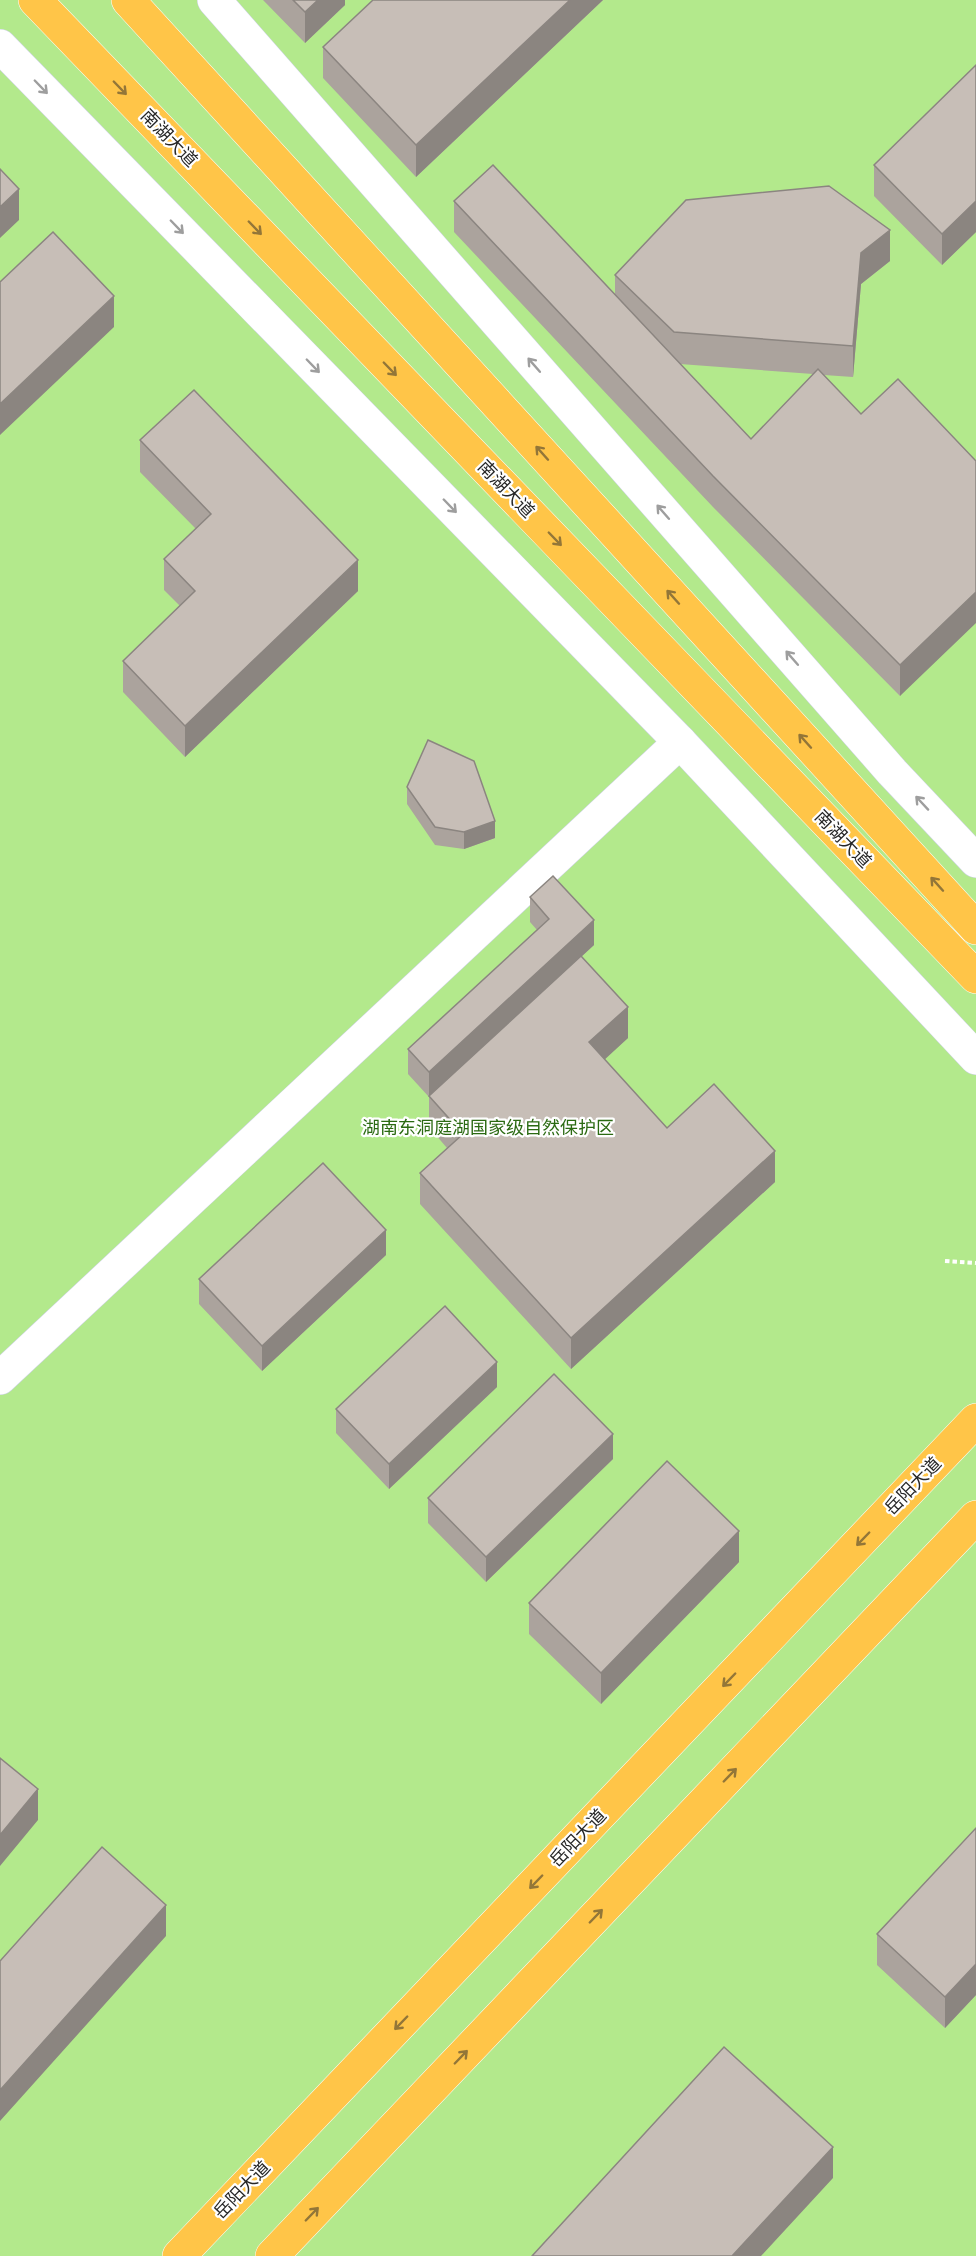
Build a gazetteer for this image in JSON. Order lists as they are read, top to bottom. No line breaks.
{"streets":{"main road":["南湖大道","岳阳大道"]},"parks":["湖南东洞庭湖国家级自然保护区"]}
